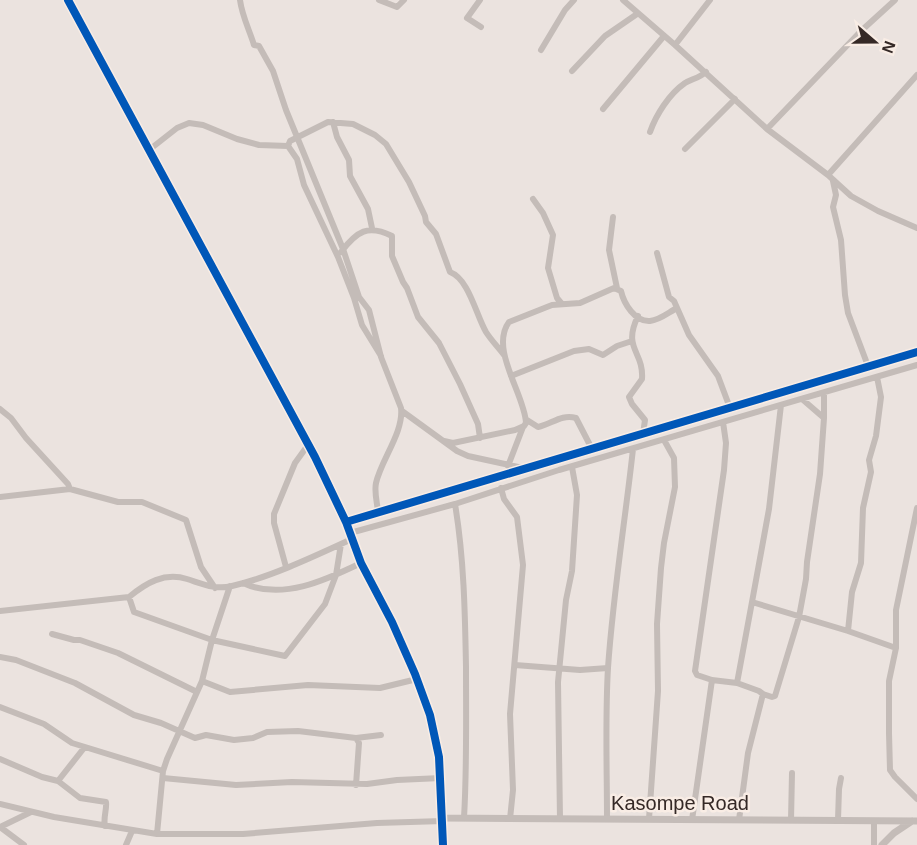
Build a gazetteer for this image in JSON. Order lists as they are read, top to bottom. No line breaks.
{"streets":{"street":["Kasompe Road"]},"north":"right"}
